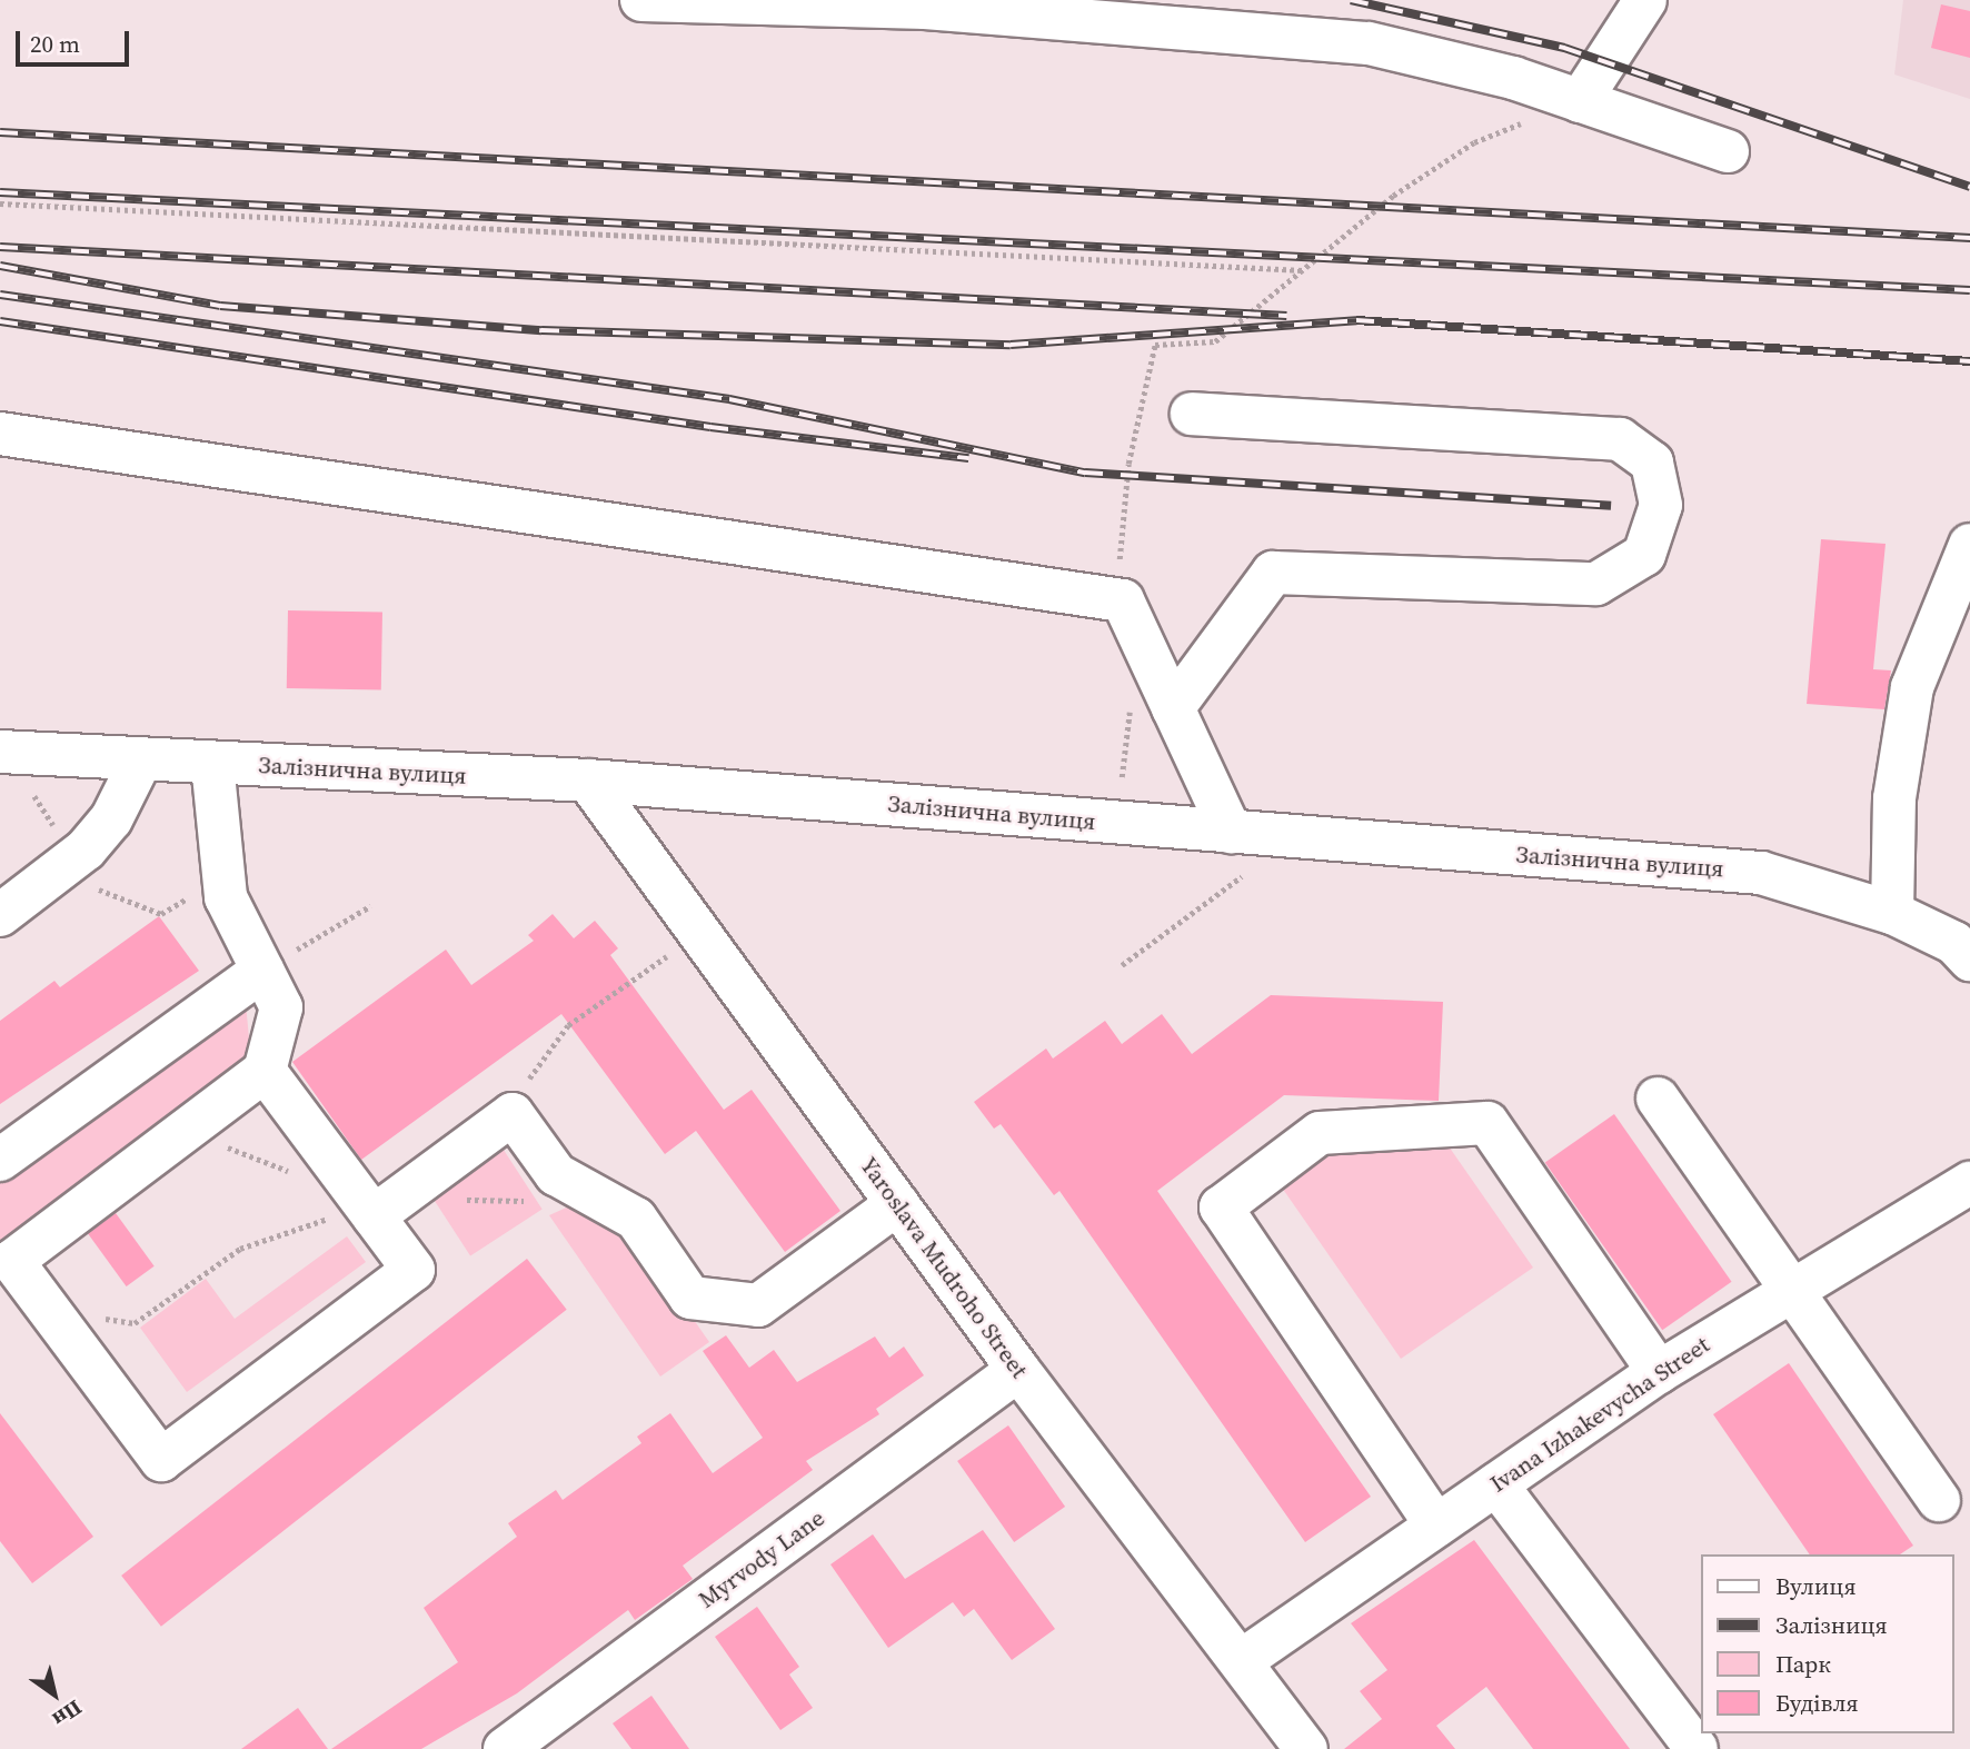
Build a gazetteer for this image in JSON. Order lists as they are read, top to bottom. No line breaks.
{"streets":{"street":["Залізнична вулиця","Yaroslava Mudroho Street","Ivana Izhakevycha Street","Myrvody Lane"]},"crossings":[["Залізнична вулиця","Yaroslava Mudroho Street"],["Yaroslava Mudroho Street","Ivana Izhakevycha Street"],["Yaroslava Mudroho Street","Myrvody Lane"]],"legend":["Вулиця","Залізниця","Парк","Будівля"],"scale_bar":"20 m","north":"bottom right"}
